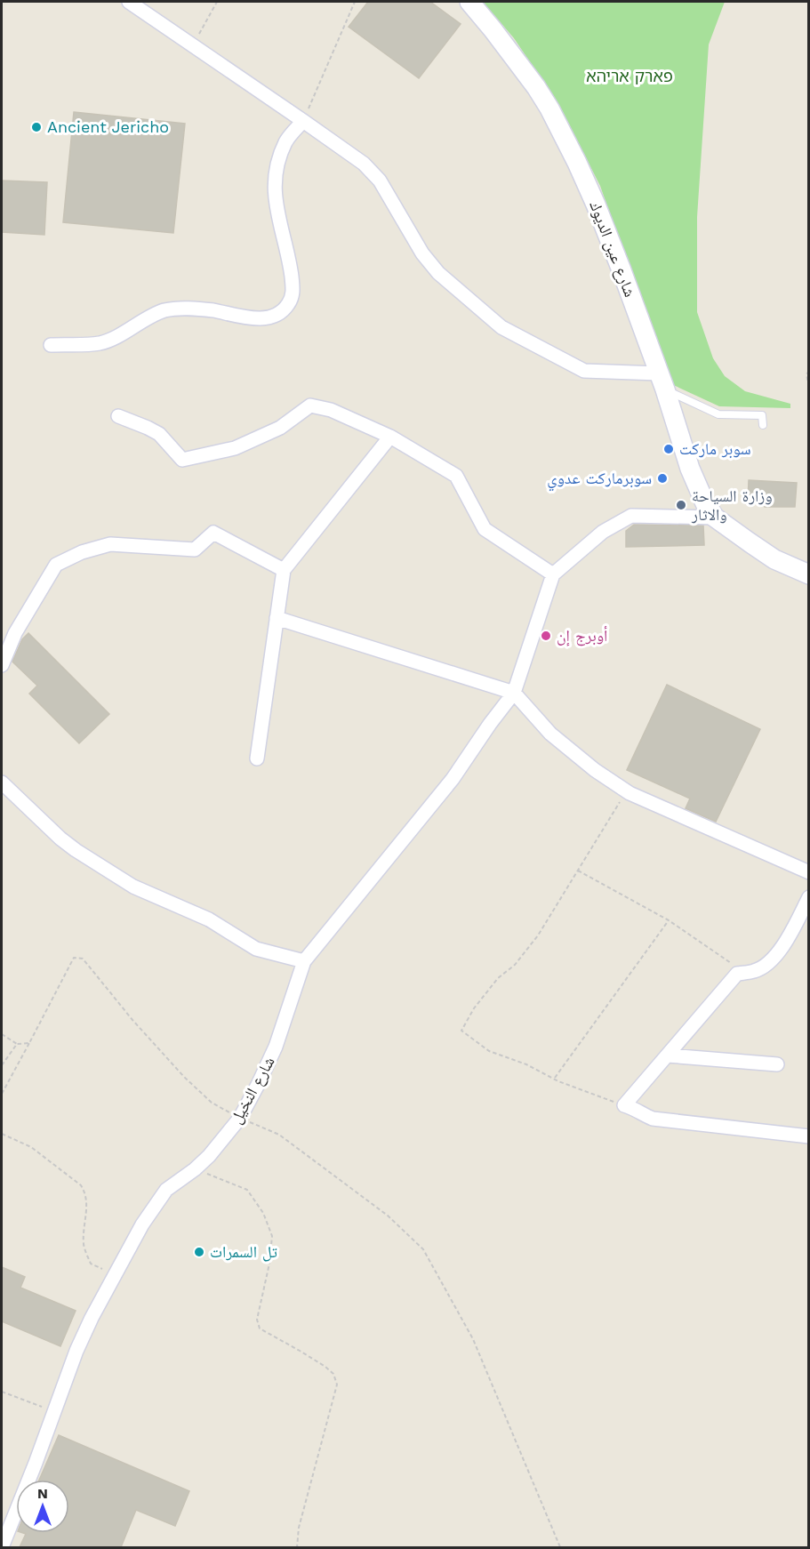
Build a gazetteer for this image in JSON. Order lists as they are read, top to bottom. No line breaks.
{"streets":{"main road":["شارع عين الديوك"],"street":["شارع النخيل"]},"parks":["פארק אריהא"],"places":["Ancient Jericho","سوبر ماركت","سوبرماركت عدوي","وزارة السياحة والاثار","أوبرج إن","تل السمرات"],"north":"top"}
